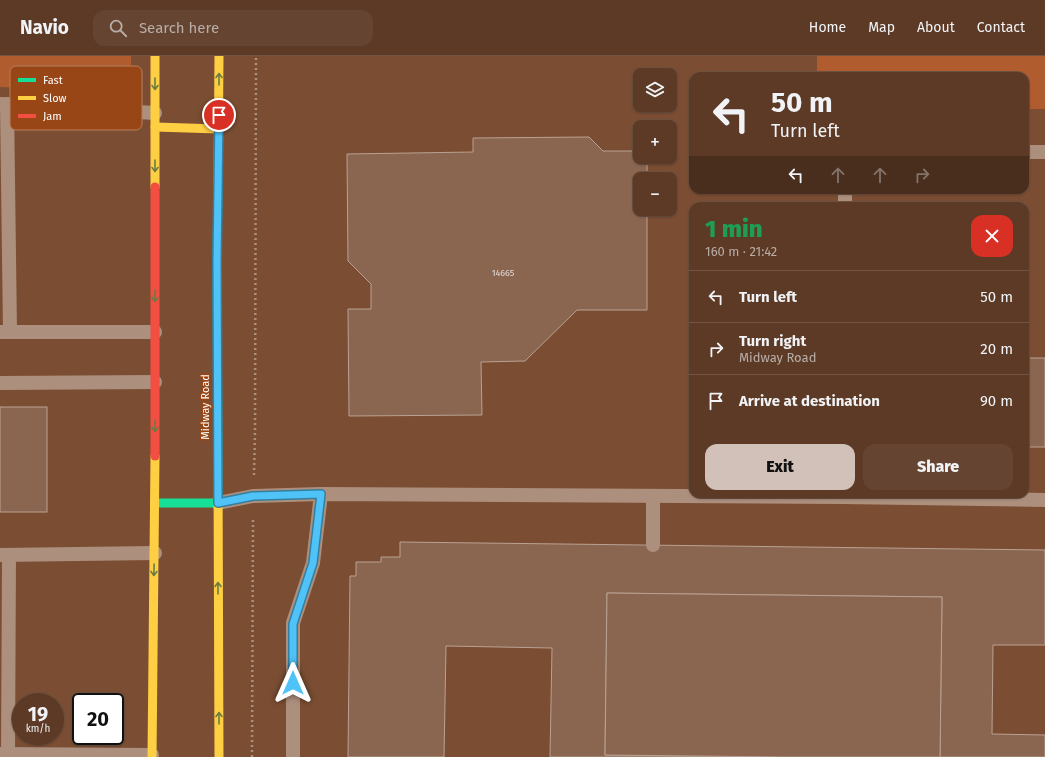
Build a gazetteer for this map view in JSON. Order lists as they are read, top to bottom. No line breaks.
{"streets":{"main road":["Midway Road"]},"house_numbers":["14665"],"legend":["Fast","Slow","Jam"],"page":{"header":"Navio","search":"Search here","nav":["Home","Map","About","Contact"],"map_buttons":["+","−"],"turn":["50 m","Turn left"],"heading":["1 min","160 m · 21:42"],"list":[{"name":"Turn left","value":"50 m"},{"name":"Turn right","note":"Midway Road","value":"20 m"},{"name":"Arrive at destination","value":"90 m"}],"buttons":["Exit","Share"],"speed":"19 km/h","limit":"20"}}
